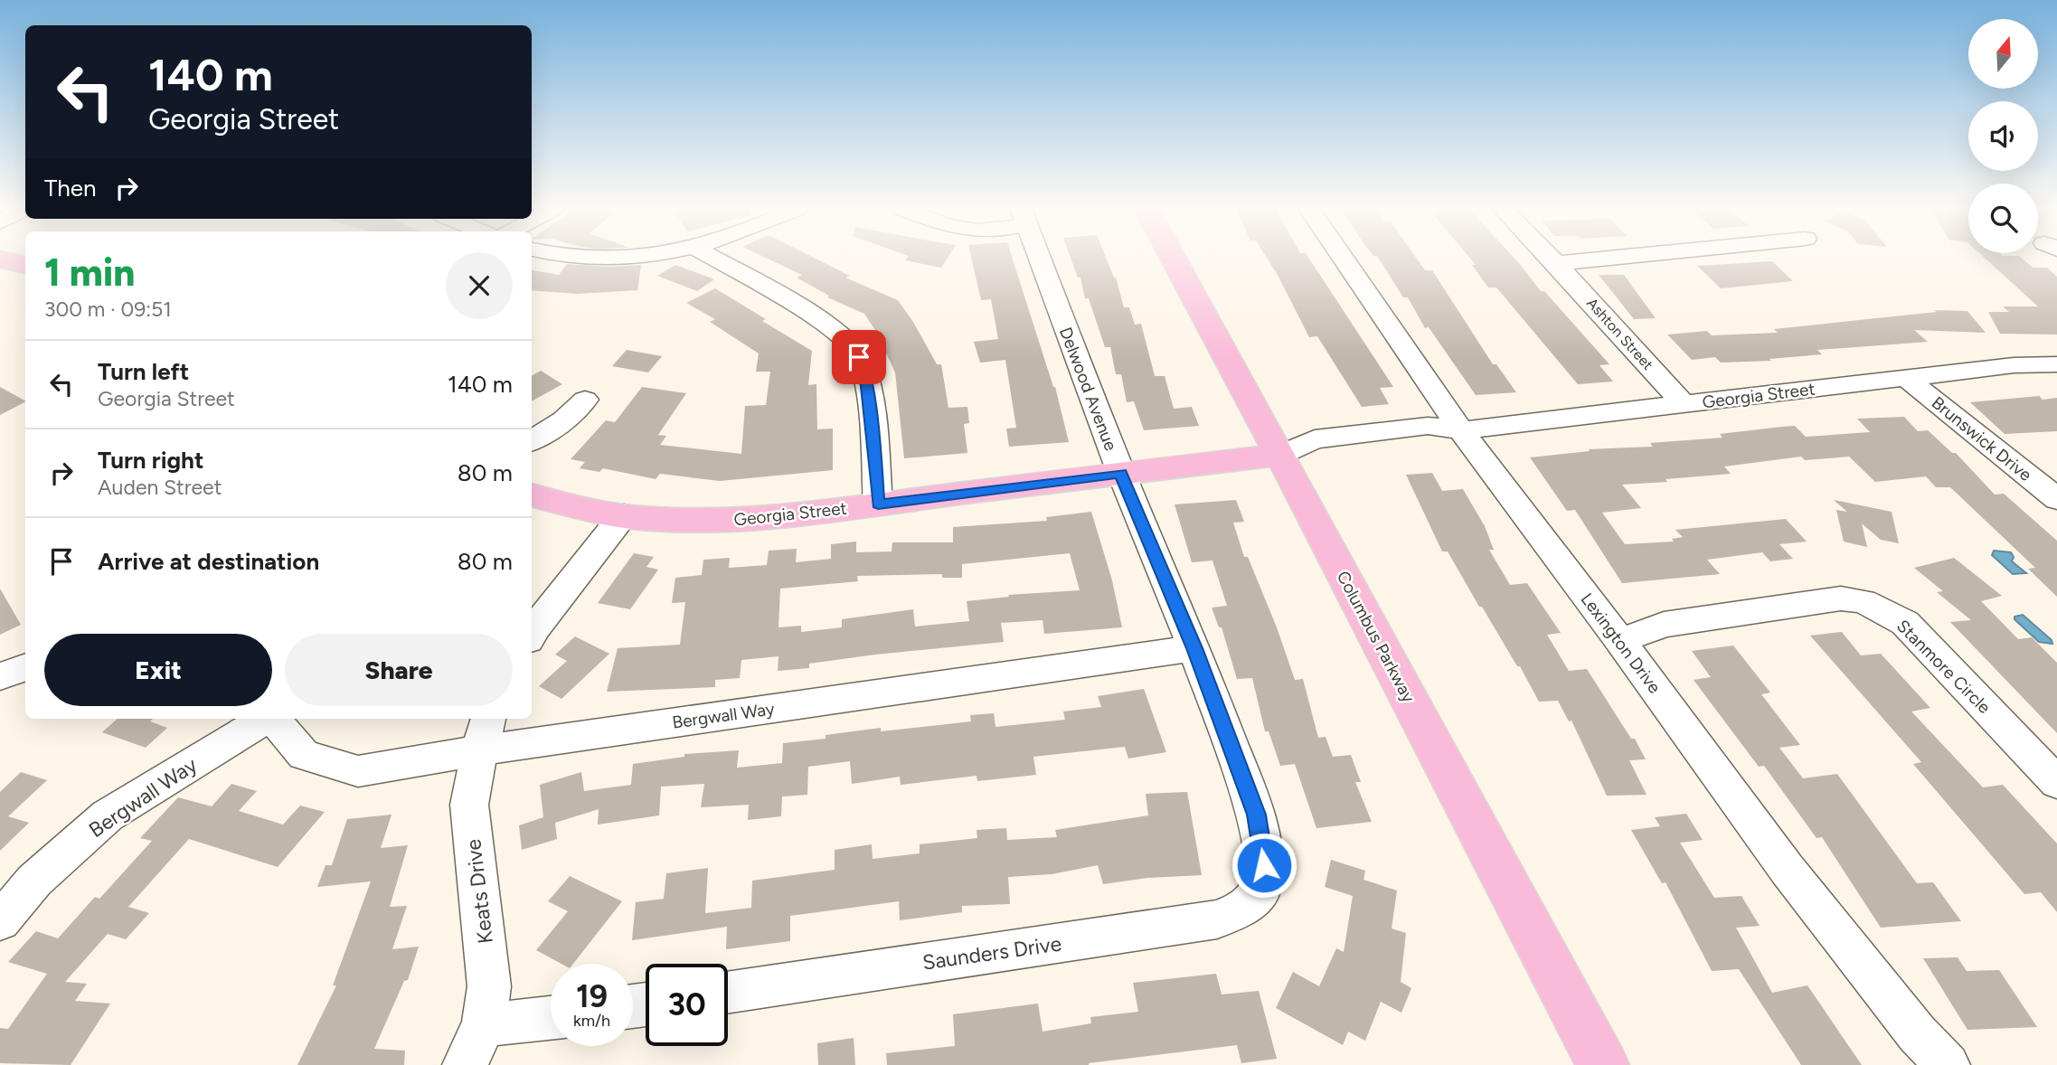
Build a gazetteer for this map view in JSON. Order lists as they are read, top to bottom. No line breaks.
{"streets":{"main road":["Georgia Street","Columbus Parkway"],"street":["Ashton Street","Delwood Avenue","Brunswick Drive","Lexington Drive","Stanmore Circle","Bergwall Way","Keats Drive","Saunders Drive"]},"crossings":[["Ashton Street","Georgia Street"],["Delwood Avenue","Georgia Street"],["Delwood Avenue","Bergwall Way"],["Delwood Avenue","Saunders Drive"],["Georgia Street","Brunswick Drive"],["Georgia Street","Columbus Parkway"],["Georgia Street","Lexington Drive"],["Lexington Drive","Stanmore Circle"],["Bergwall Way","Keats Drive"]],"north":"top","page":{"turn":["140 m","Georgia Street"],"then":"Then","heading":["1 min","300 m · 09:51"],"list":[{"name":"Turn left","note":"Georgia Street","value":"140 m"},{"name":"Turn right","note":"Auden Street","value":"80 m"},{"name":"Arrive at destination","value":"80 m"}],"buttons":["Exit","Share"],"speed":"19 km/h","limit":"30"}}
